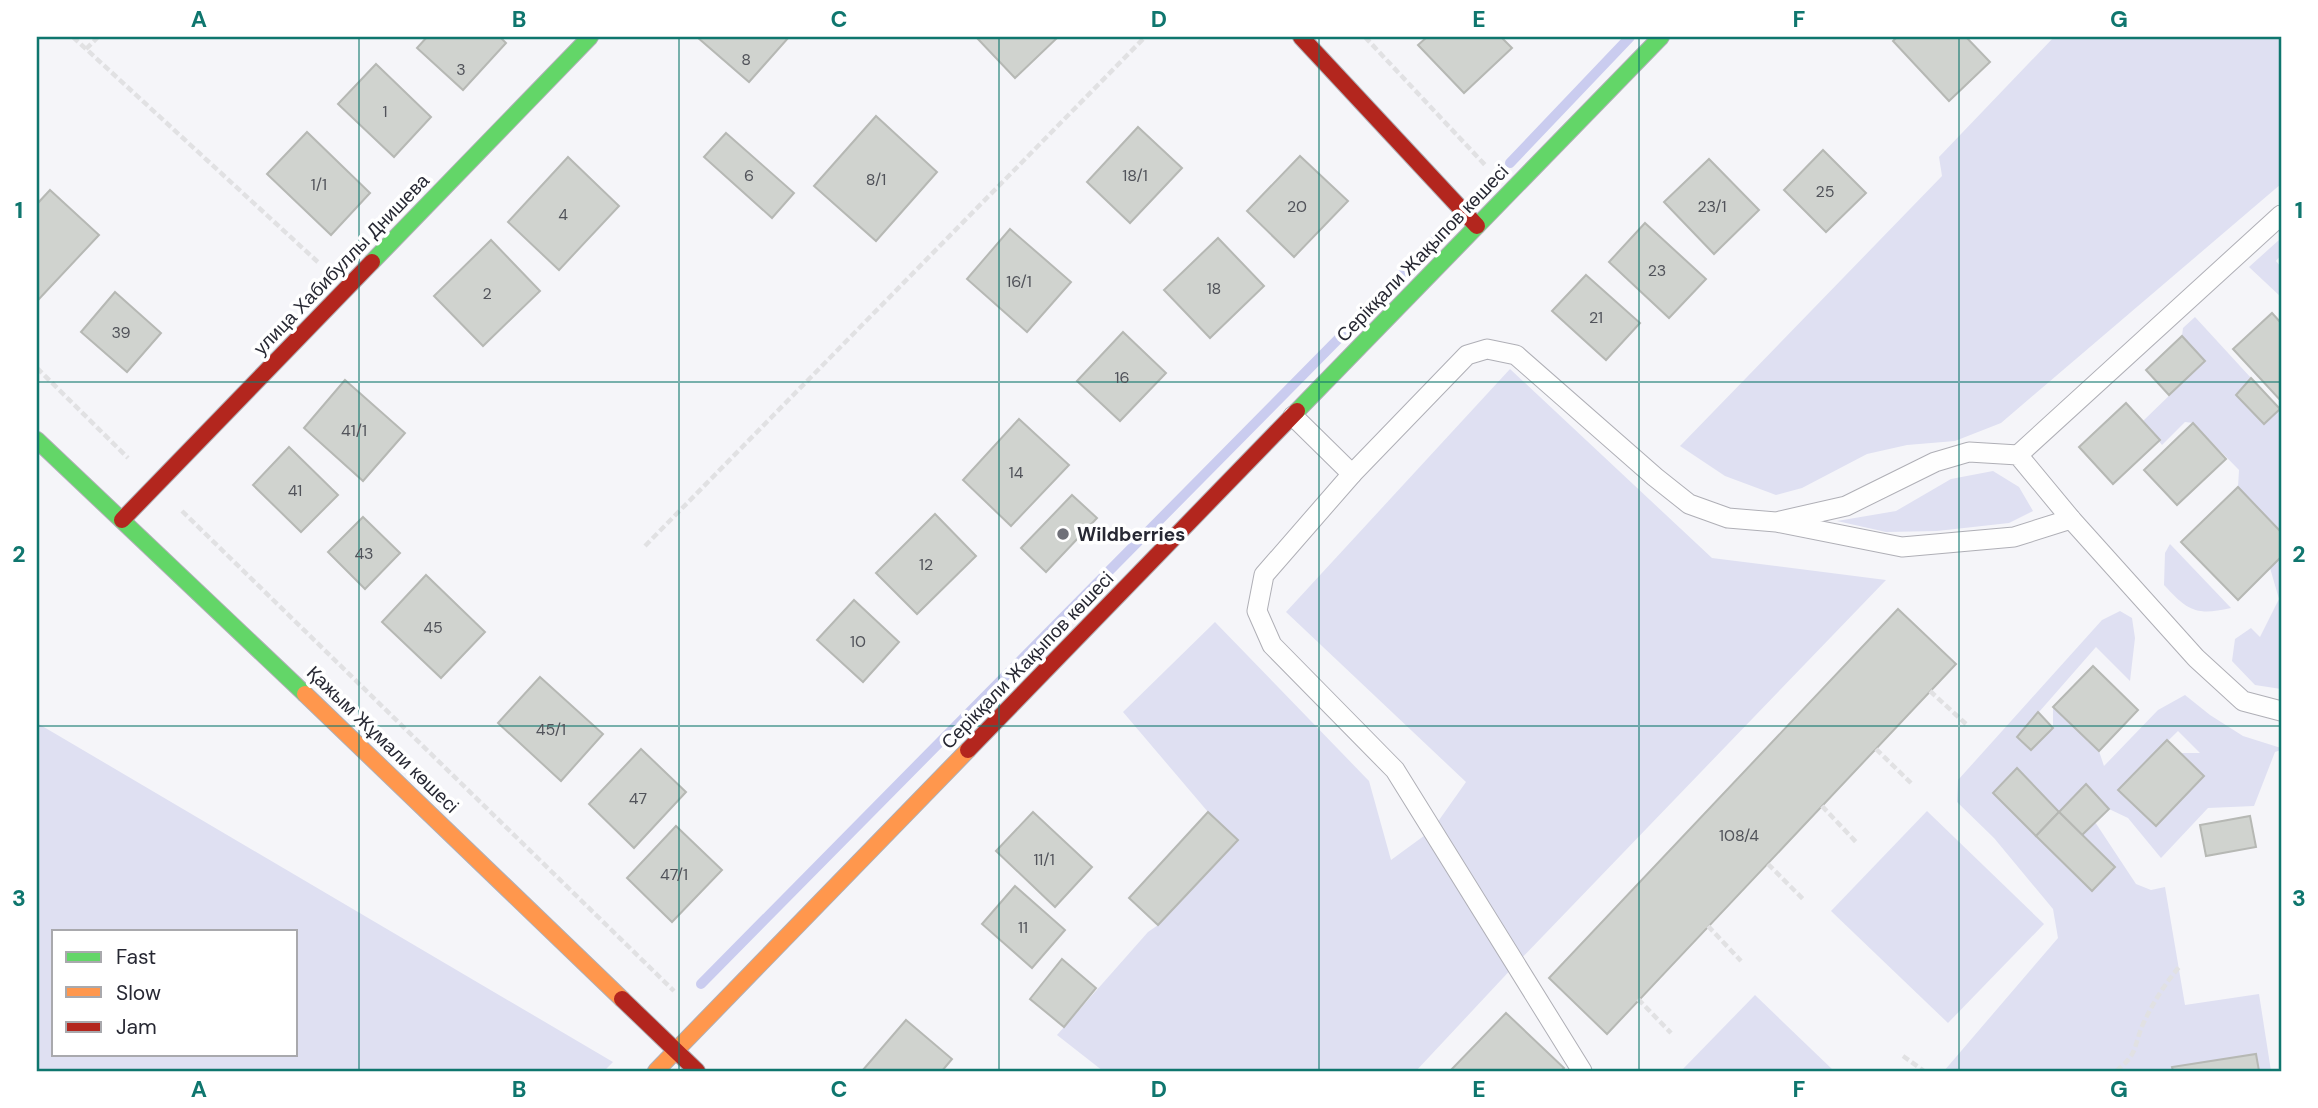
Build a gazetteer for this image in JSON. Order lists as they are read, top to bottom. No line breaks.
{"streets":{"street":["Серікқали Жақыпов көшесі","улица Хабибуллы Днишева","Қажым Жұмали көшесі"]},"crossings":[["Серікқали Жақыпов көшесі","Қажым Жұмали көшесі"],["улица Хабибуллы Днишева","Қажым Жұмали көшесі"]],"places":["Wildberries"],"house_numbers":["8","3","1","6","18/1","8/1","1/1","25","20","23/1","4","23","16/1","18","2","21","39","16","41/1","14","41","43","12","45","10","45/1","47","108/4","11/1","47/1","11"],"legend":["Fast","Slow","Jam"],"grid":{"columns":["A","B","C","D","E","F","G"],"rows":["1","2","3"]}}
